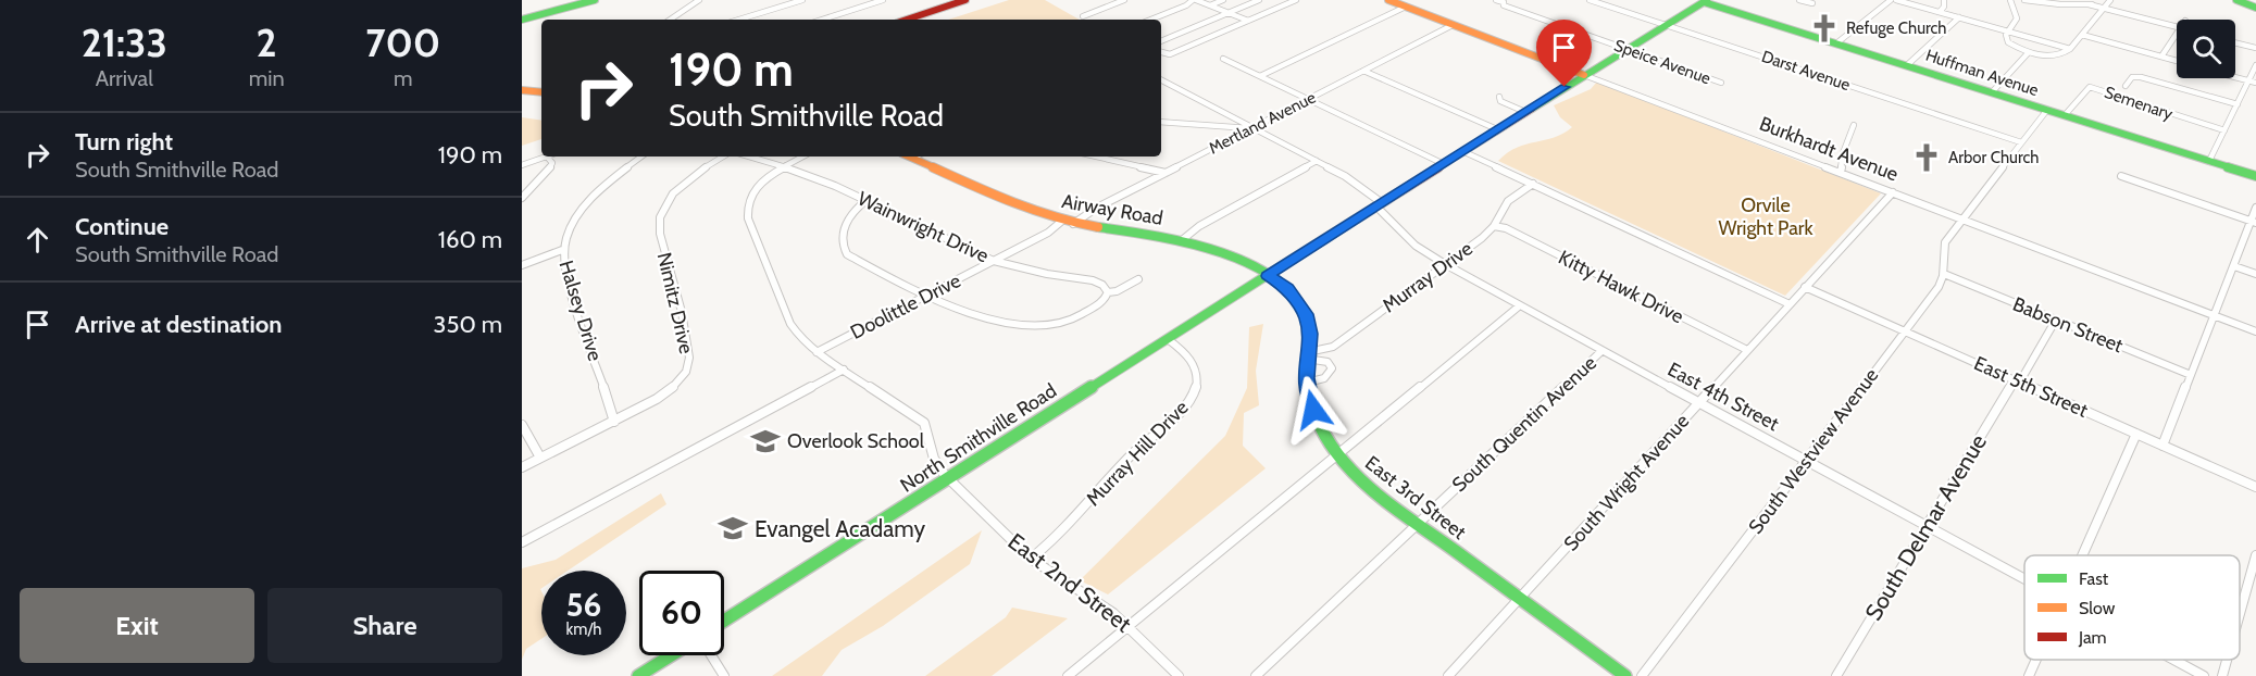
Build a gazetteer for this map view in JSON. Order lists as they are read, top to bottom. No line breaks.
{"streets":{"main road":["Huffman Avenue","Burkhardt Avenue","Airway Road","North Smithville Road","East 3rd Street"],"street":["Speice Avenue","Darst Avenue","Semenary","Mertland Avenue","Wainwright Drive","Murray Drive","Kitty Hawk Drive","Nimitz Drive","Doolittle Drive","Halsey Drive","Babson Street","East 5th Street","East 4th Street","South Quentin Avenue","South Westview Avenue","Murray Hill Drive","South Wright Avenue","South Delmar Avenue","East 2nd Street"]},"crossings":[["Speice Avenue","North Smithville Road"],["Darst Avenue","North Smithville Road"],["Huffman Avenue","Semenary"],["Huffman Avenue","North Smithville Road"],["Mertland Avenue","Burkhardt Avenue"],["Mertland Avenue","Airway Road"],["Mertland Avenue","Doolittle Drive"],["Mertland Avenue","East 4th Street"],["Burkhardt Avenue","North Smithville Road"],["Burkhardt Avenue","South Westview Avenue"],["Burkhardt Avenue","South Wright Avenue"],["Airway Road","Doolittle Drive"],["Airway Road","East 3rd Street"],["Wainwright Drive","Doolittle Drive"],["Murray Drive","Kitty Hawk Drive"],["Murray Drive","East 4th Street"],["Murray Drive","East 3rd Street"],["Kitty Hawk Drive","South Wright Avenue"],["Nimitz Drive","Halsey Drive"],["Babson Street","South Westview Avenue"],["Babson Street","South Delmar Avenue"],["East 5th Street","South Westview Avenue"],["East 5th Street","South Wright Avenue"],["East 5th Street","South Delmar Avenue"],["East 4th Street","South Quentin Avenue"],["East 4th Street","North Smithville Road"],["East 4th Street","South Westview Avenue"],["East 4th Street","South Wright Avenue"],["East 4th Street","South Delmar Avenue"],["South Quentin Avenue","East 3rd Street"],["North Smithville Road","Murray Hill Drive"],["North Smithville Road","East 3rd Street"],["North Smithville Road","East 2nd Street"],["Murray Hill Drive","East 2nd Street"],["South Wright Avenue","East 3rd Street"]],"parks":["Orvile Wright Park"],"places":{"church":["Refuge Church","Arbor Church"],"school or university":["Overlook School","Evangel Acadamy"]},"legend":["Fast","Slow","Jam"],"page":{"eta":["21:33","Arrival","2","min","700","m"],"turn":["190 m","South Smithville Road"],"list":[{"name":"Turn right","note":"South Smithville Road","value":"190 m"},{"name":"Continue","note":"South Smithville Road","value":"160 m"},{"name":"Arrive at destination","value":"350 m"}],"speed":"56 km/h","limit":"60","buttons":["Exit","Share"]}}
